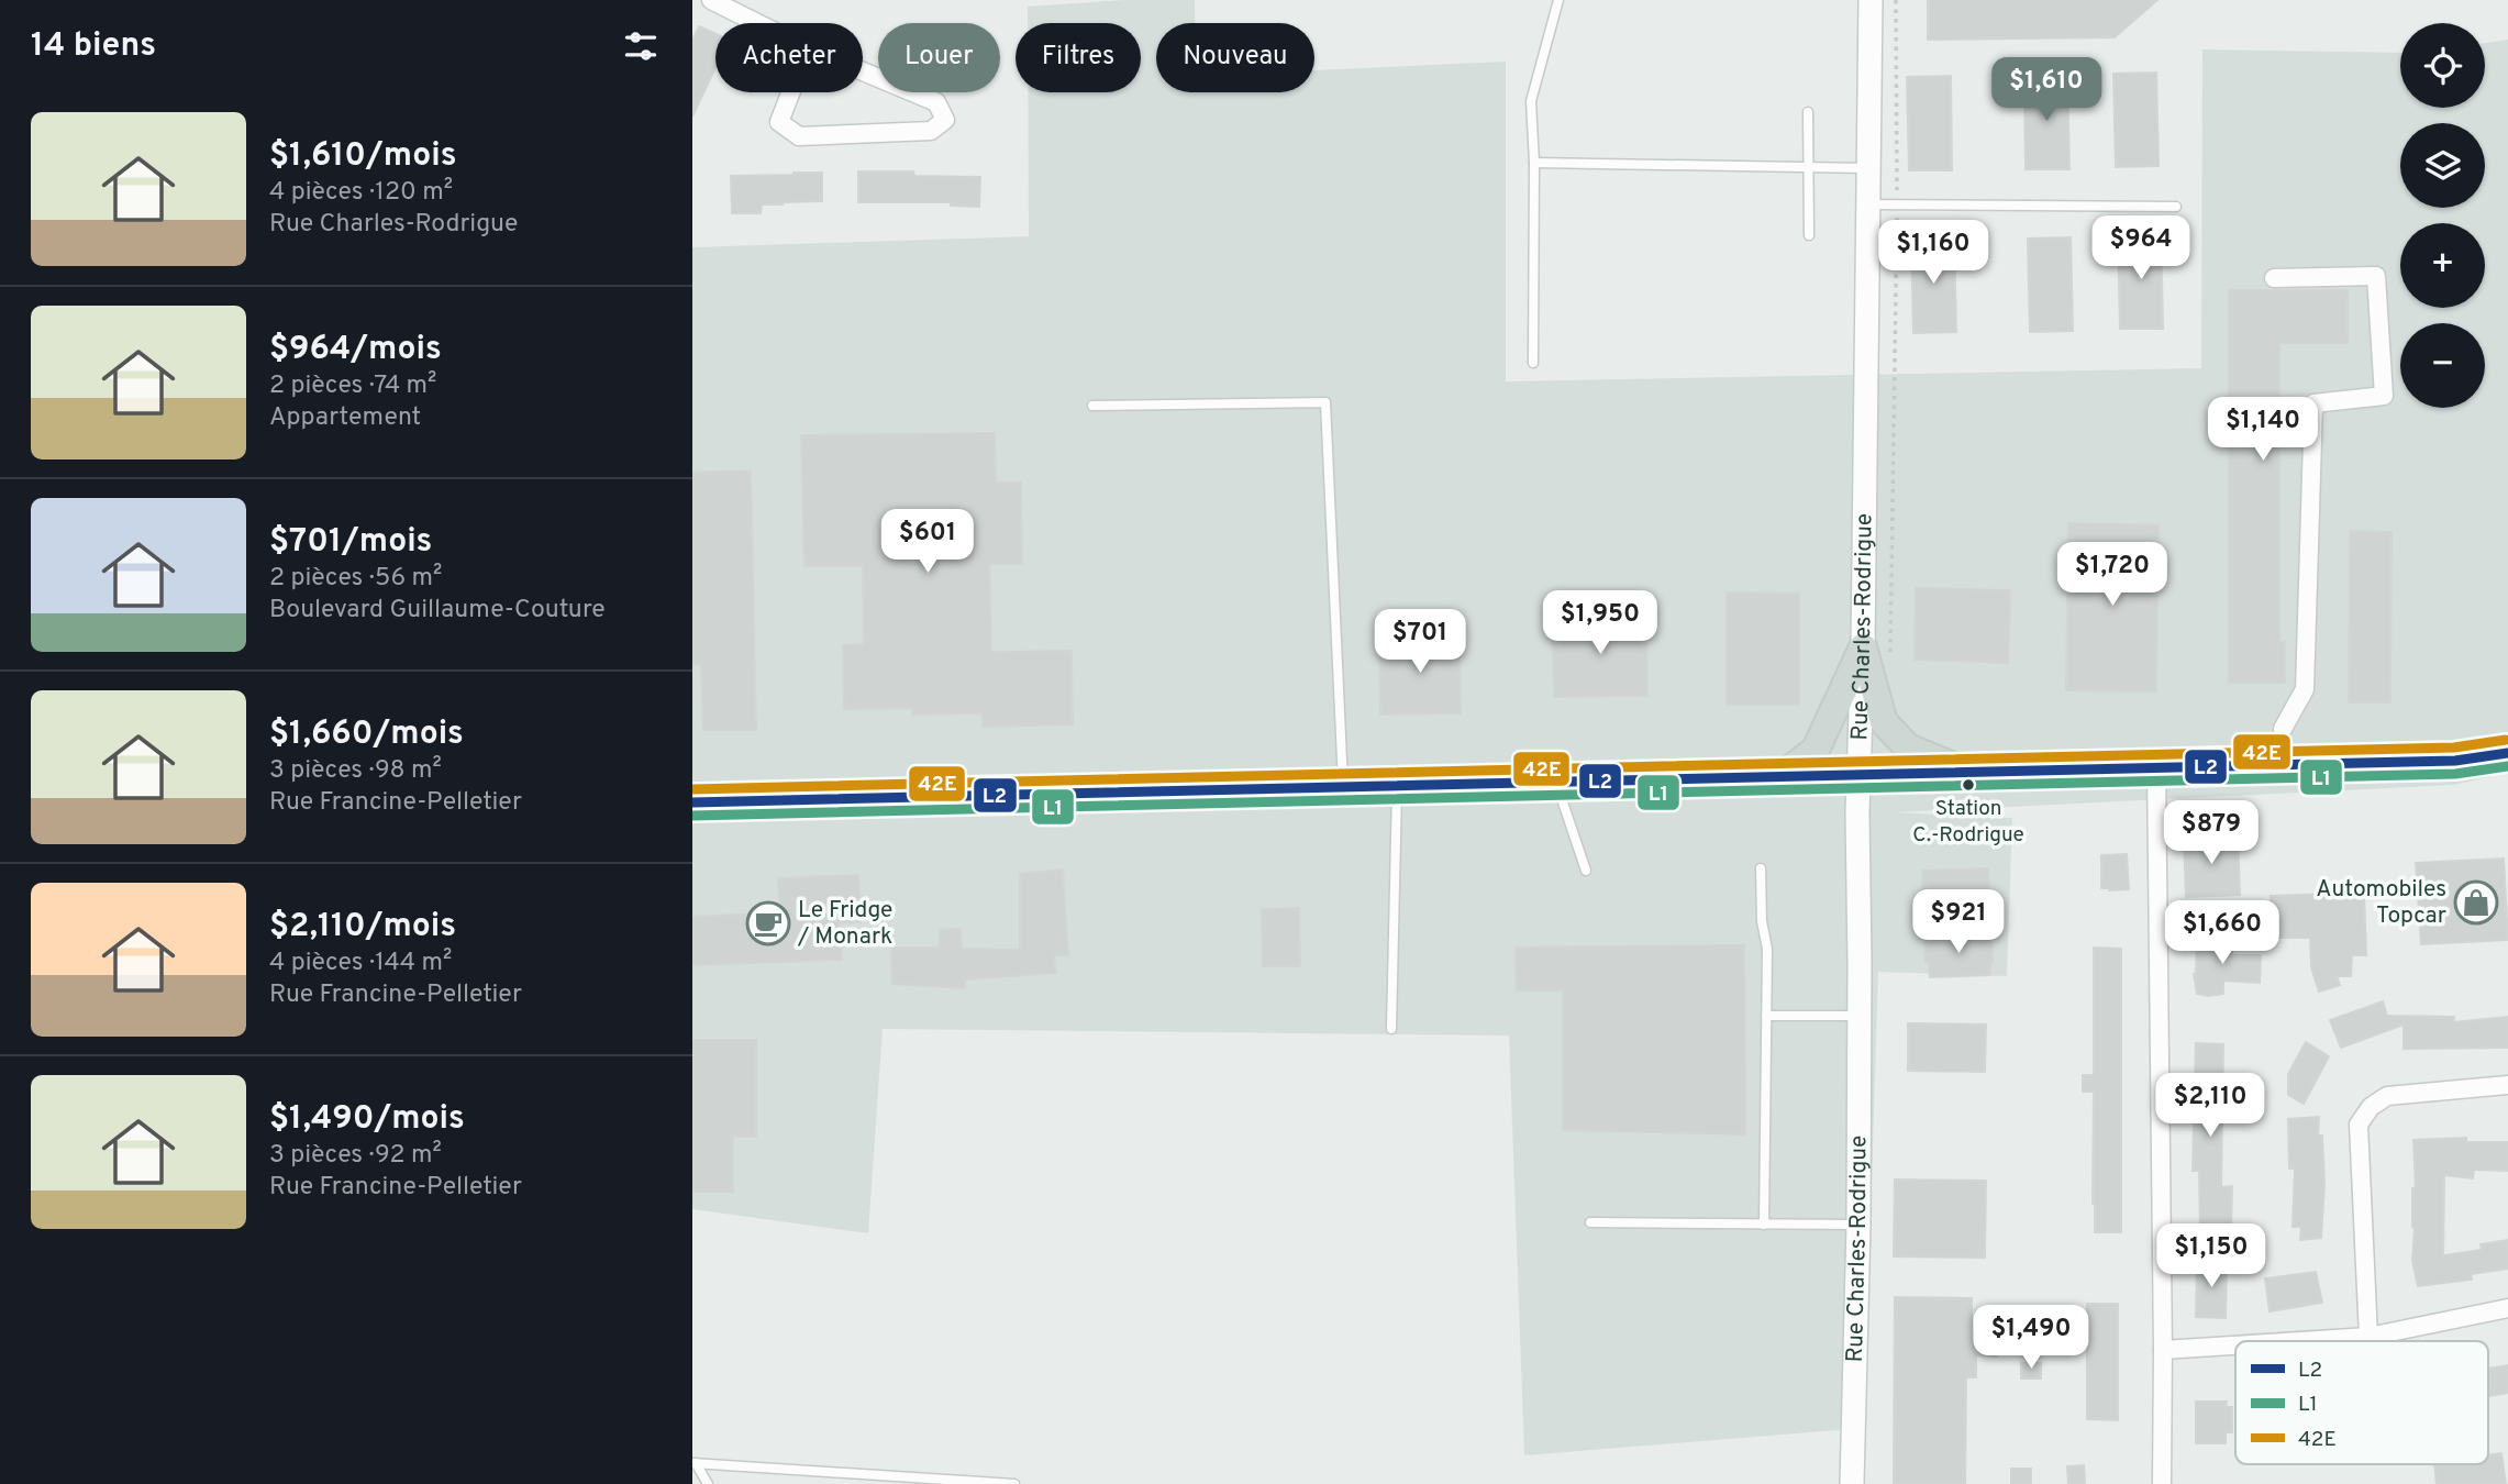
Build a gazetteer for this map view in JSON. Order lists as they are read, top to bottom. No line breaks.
{"streets":{"street":["Rue Charles-Rodrigue"]},"places":{"other":["Station C.-Rodrigue"],"shop":["Automobiles Topcar"],"cafe":["Le Fridge / Monark"]},"lines":["transit line 42E","transit line L2","transit line L1"],"legend":["L2","L1","42E"],"page":{"heading":"14 biens","map_buttons":["+","−"],"chip":["Acheter","Louer","Filtres","Nouveau"],"price":["$1,610","$964","$1,160","$1,140","$601","$1,720","$1,950","$701","$879","$921","$1,660","$2,110","$1,150","$1,490"],"list":[{"name":"$1,610/mois","note":"4 pièces · 120 m² · Rue Charles-Rodrigue"},{"name":"$964/mois","note":"2 pièces · 74 m² · Appartement"},{"name":"$701/mois","note":"2 pièces · 56 m² · Boulevard Guillaume-Couture"},{"name":"$1,660/mois","note":"3 pièces · 98 m² · Rue Francine-Pelletier"},{"name":"$2,110/mois","note":"4 pièces · 144 m² · Rue Francine-Pelletier"},{"name":"$1,490/mois","note":"3 pièces · 92 m² · Rue Francine-Pelletier"}]}}
